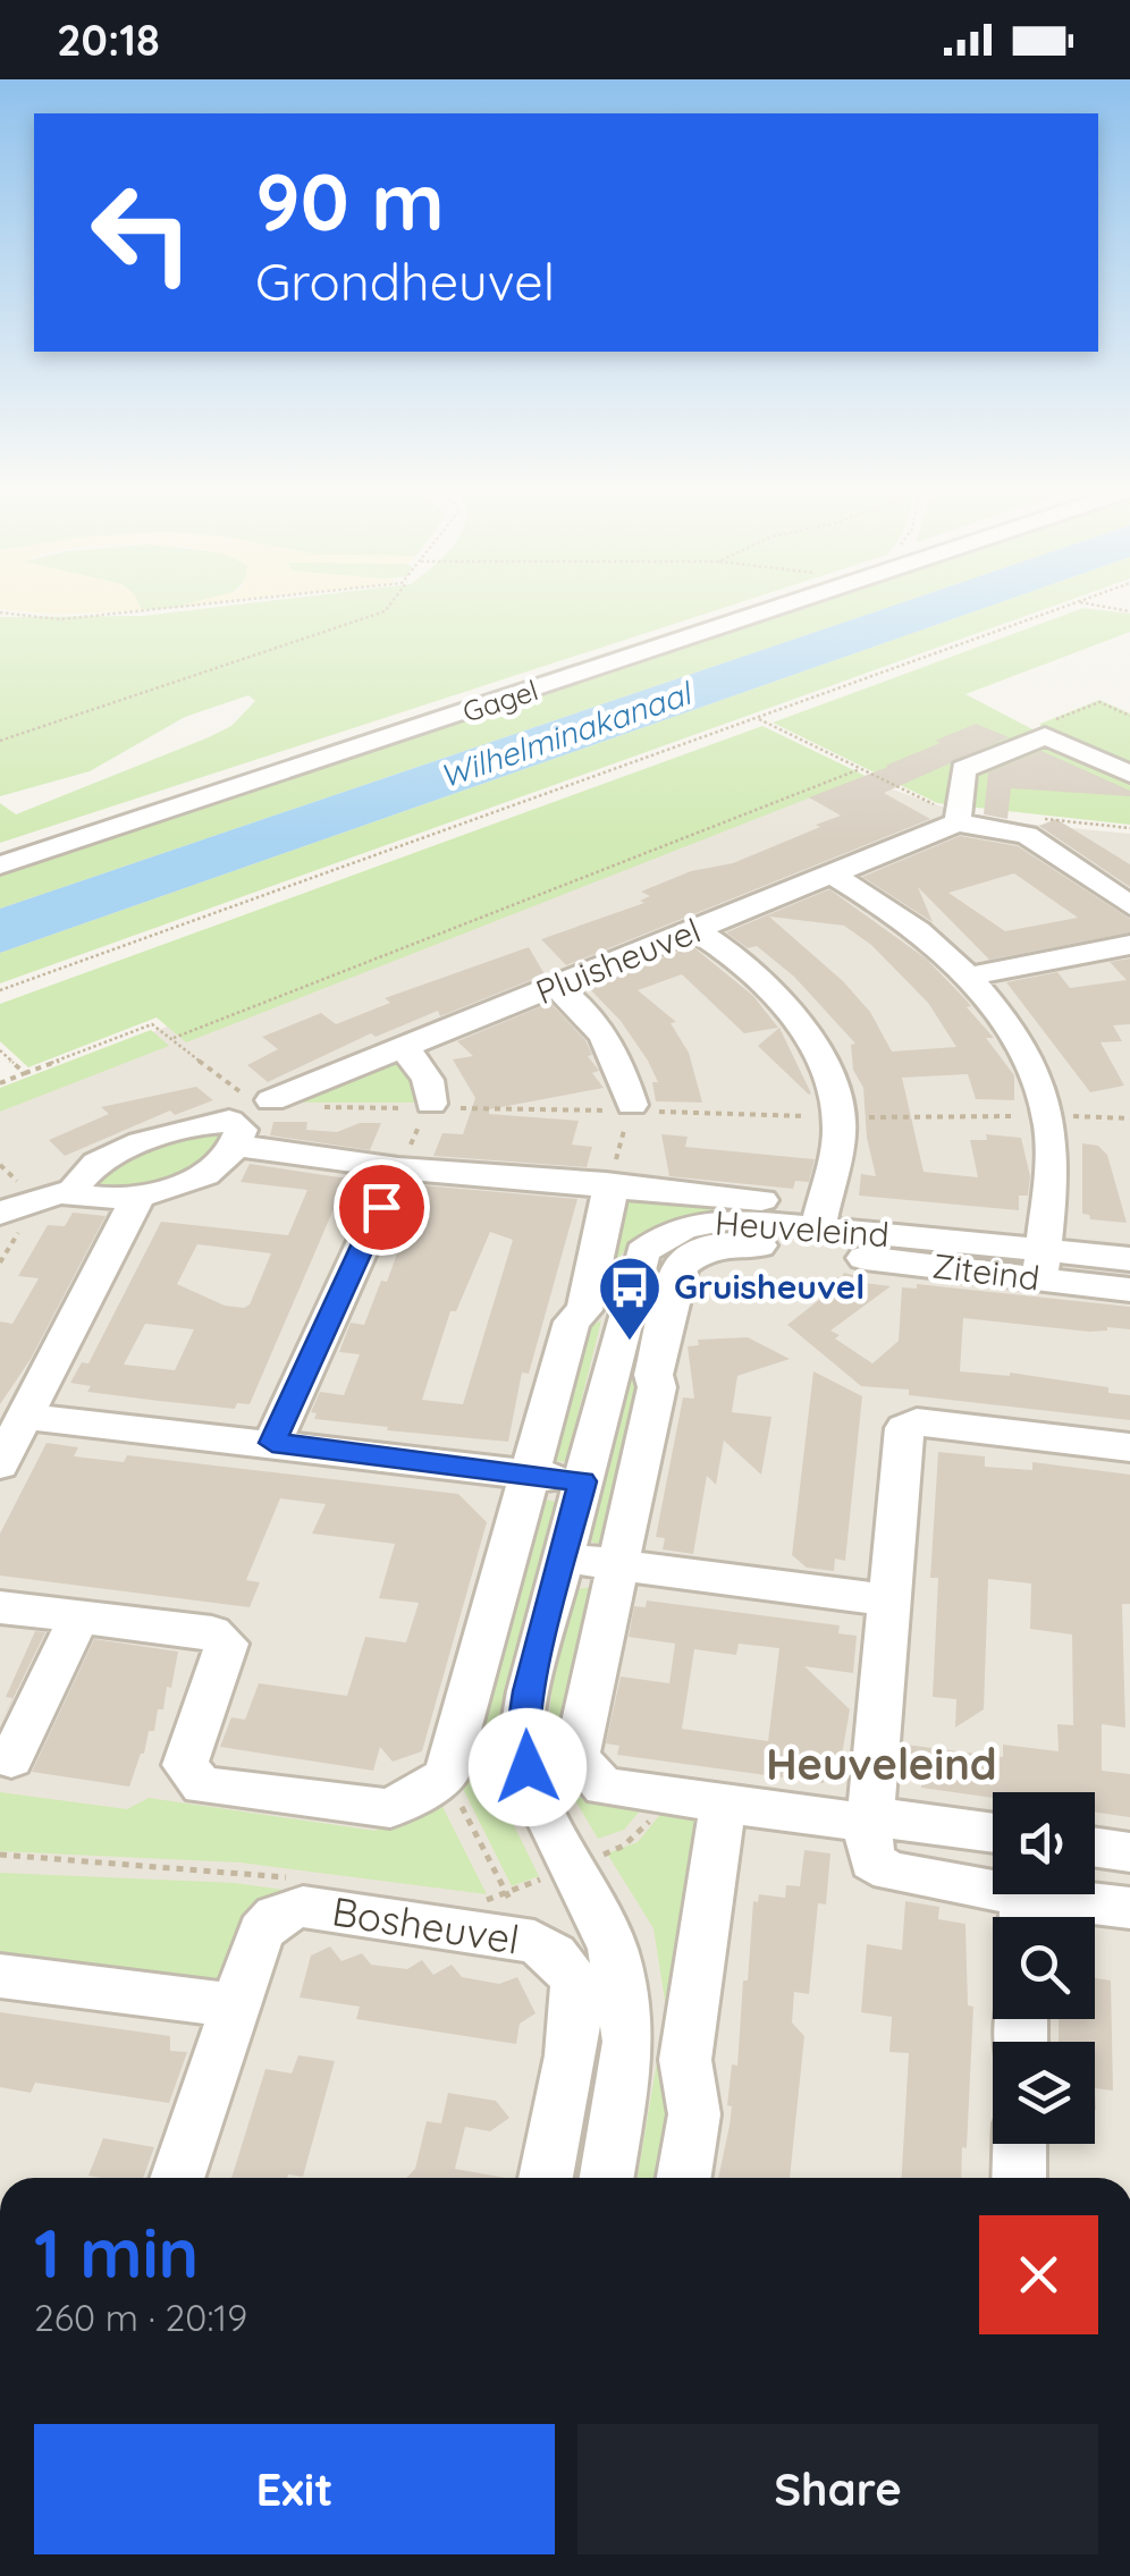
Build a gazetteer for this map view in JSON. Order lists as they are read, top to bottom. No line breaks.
{"streets":{"street":["Gagel","Pluisheuvel","Heuveleind","Ziteind","Bosheuvel"]},"crossings":[["Heuveleind","Ziteind"]],"districts":["Heuveleind"],"water":["Wilhelminakanaal"],"places":{"bus stop":["Gruisheuvel"]},"page":{"status":"20:18","turn":["90 m","Grondheuvel"],"heading":["1 min","260 m · 20:19"],"buttons":["Exit","Share"]}}
